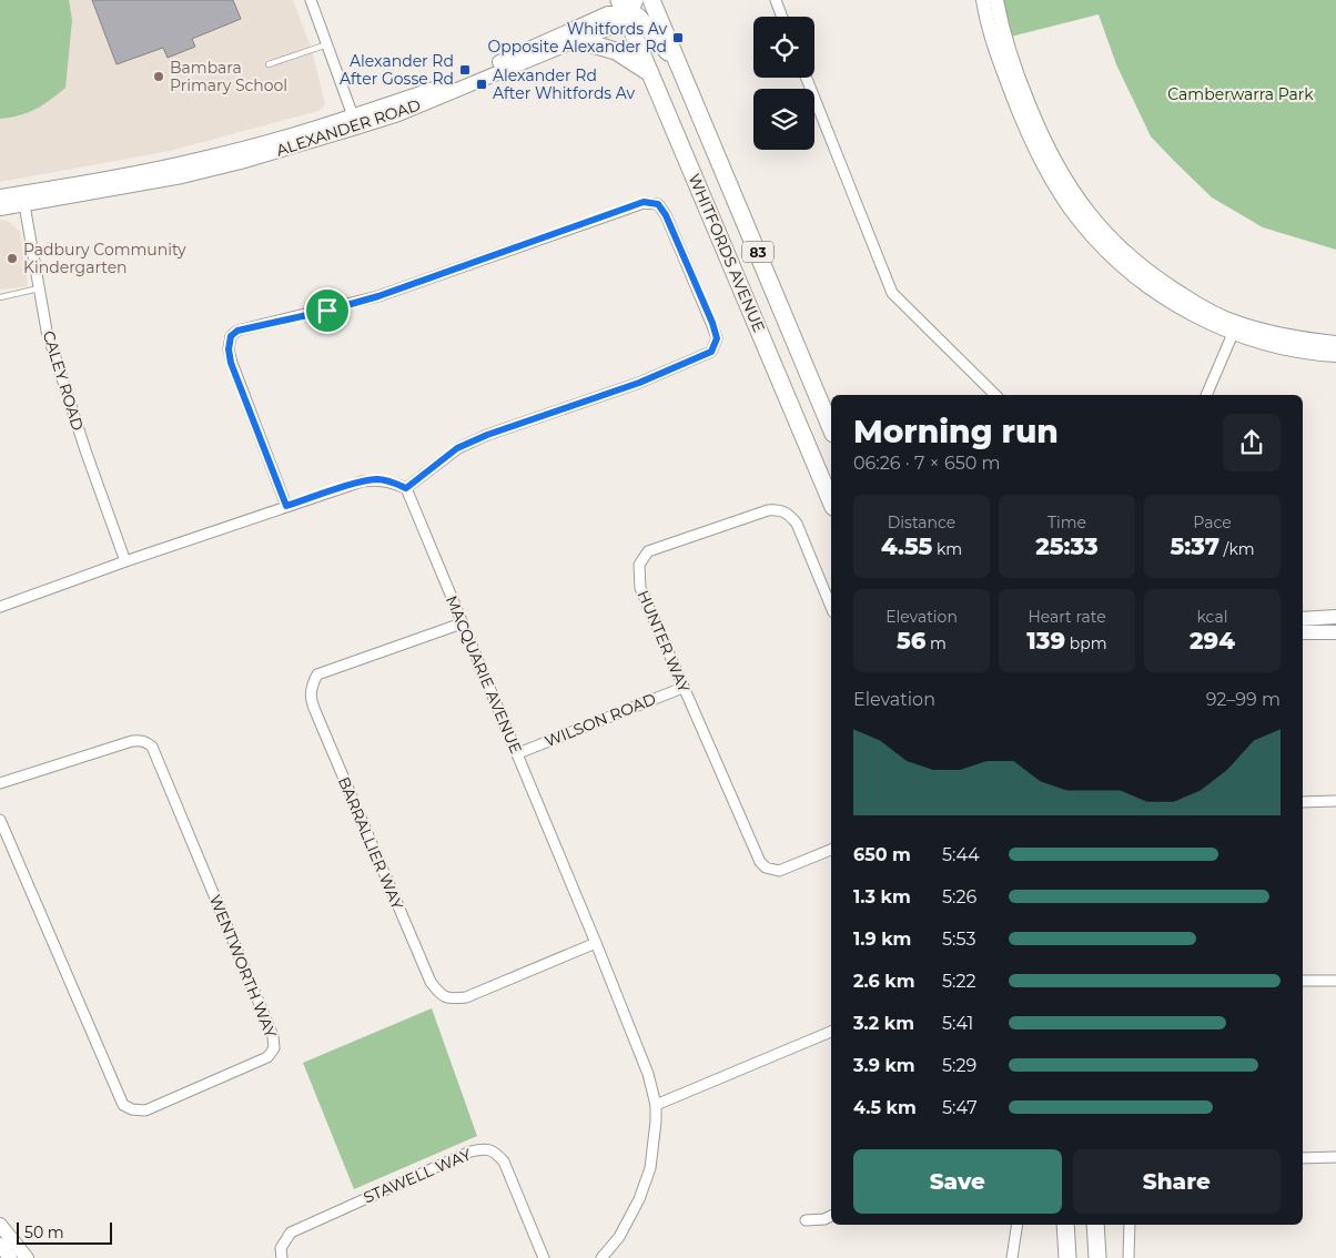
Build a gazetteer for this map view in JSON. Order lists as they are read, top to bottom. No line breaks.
{"streets":{"main road":["83","WHITFORDS AVENUE"],"street":["ALEXANDER ROAD","CALEY ROAD","HUNTER WAY","MACQUARIE AVENUE","WILSON ROAD","BARRALLIER WAY","WENTWORTH WAY","STAWELL WAY"]},"crossings":[["ALEXANDER ROAD","WHITFORDS AVENUE"],["ALEXANDER ROAD","CALEY ROAD"],["HUNTER WAY","WILSON ROAD"],["MACQUARIE AVENUE","WILSON ROAD"],["MACQUARIE AVENUE","BARRALLIER WAY"]],"parks":["Camberwarra Park"],"places":{"transit":["Whitfords Av Opposite Alexander Rd","Alexander Rd After Gosse Rd","Alexander Rd After Whitfords Av"],"other":["Bambara Primary School","Padbury Community Kindergarten"]},"scale_bar":"50 m","page":{"heading":["Morning run","06:26 · 7 × 650 m"],"stats":[["Distance","4.55 km"],["Time","25:33"],["Pace","5:37 /km"],["Elevation","56 m"],["Heart rate","139 bpm"],["kcal","294"]],"chart":["Elevation","92–99 m"],"list":[{"name":"650 m","note":"5:44"},{"name":"1.3 km","note":"5:26"},{"name":"1.9 km","note":"5:53"},{"name":"2.6 km","note":"5:22"},{"name":"3.2 km","note":"5:41"},{"name":"3.9 km","note":"5:29"},{"name":"4.5 km","note":"5:47"}],"buttons":["Save","Share"],"scale":"50 m"}}
